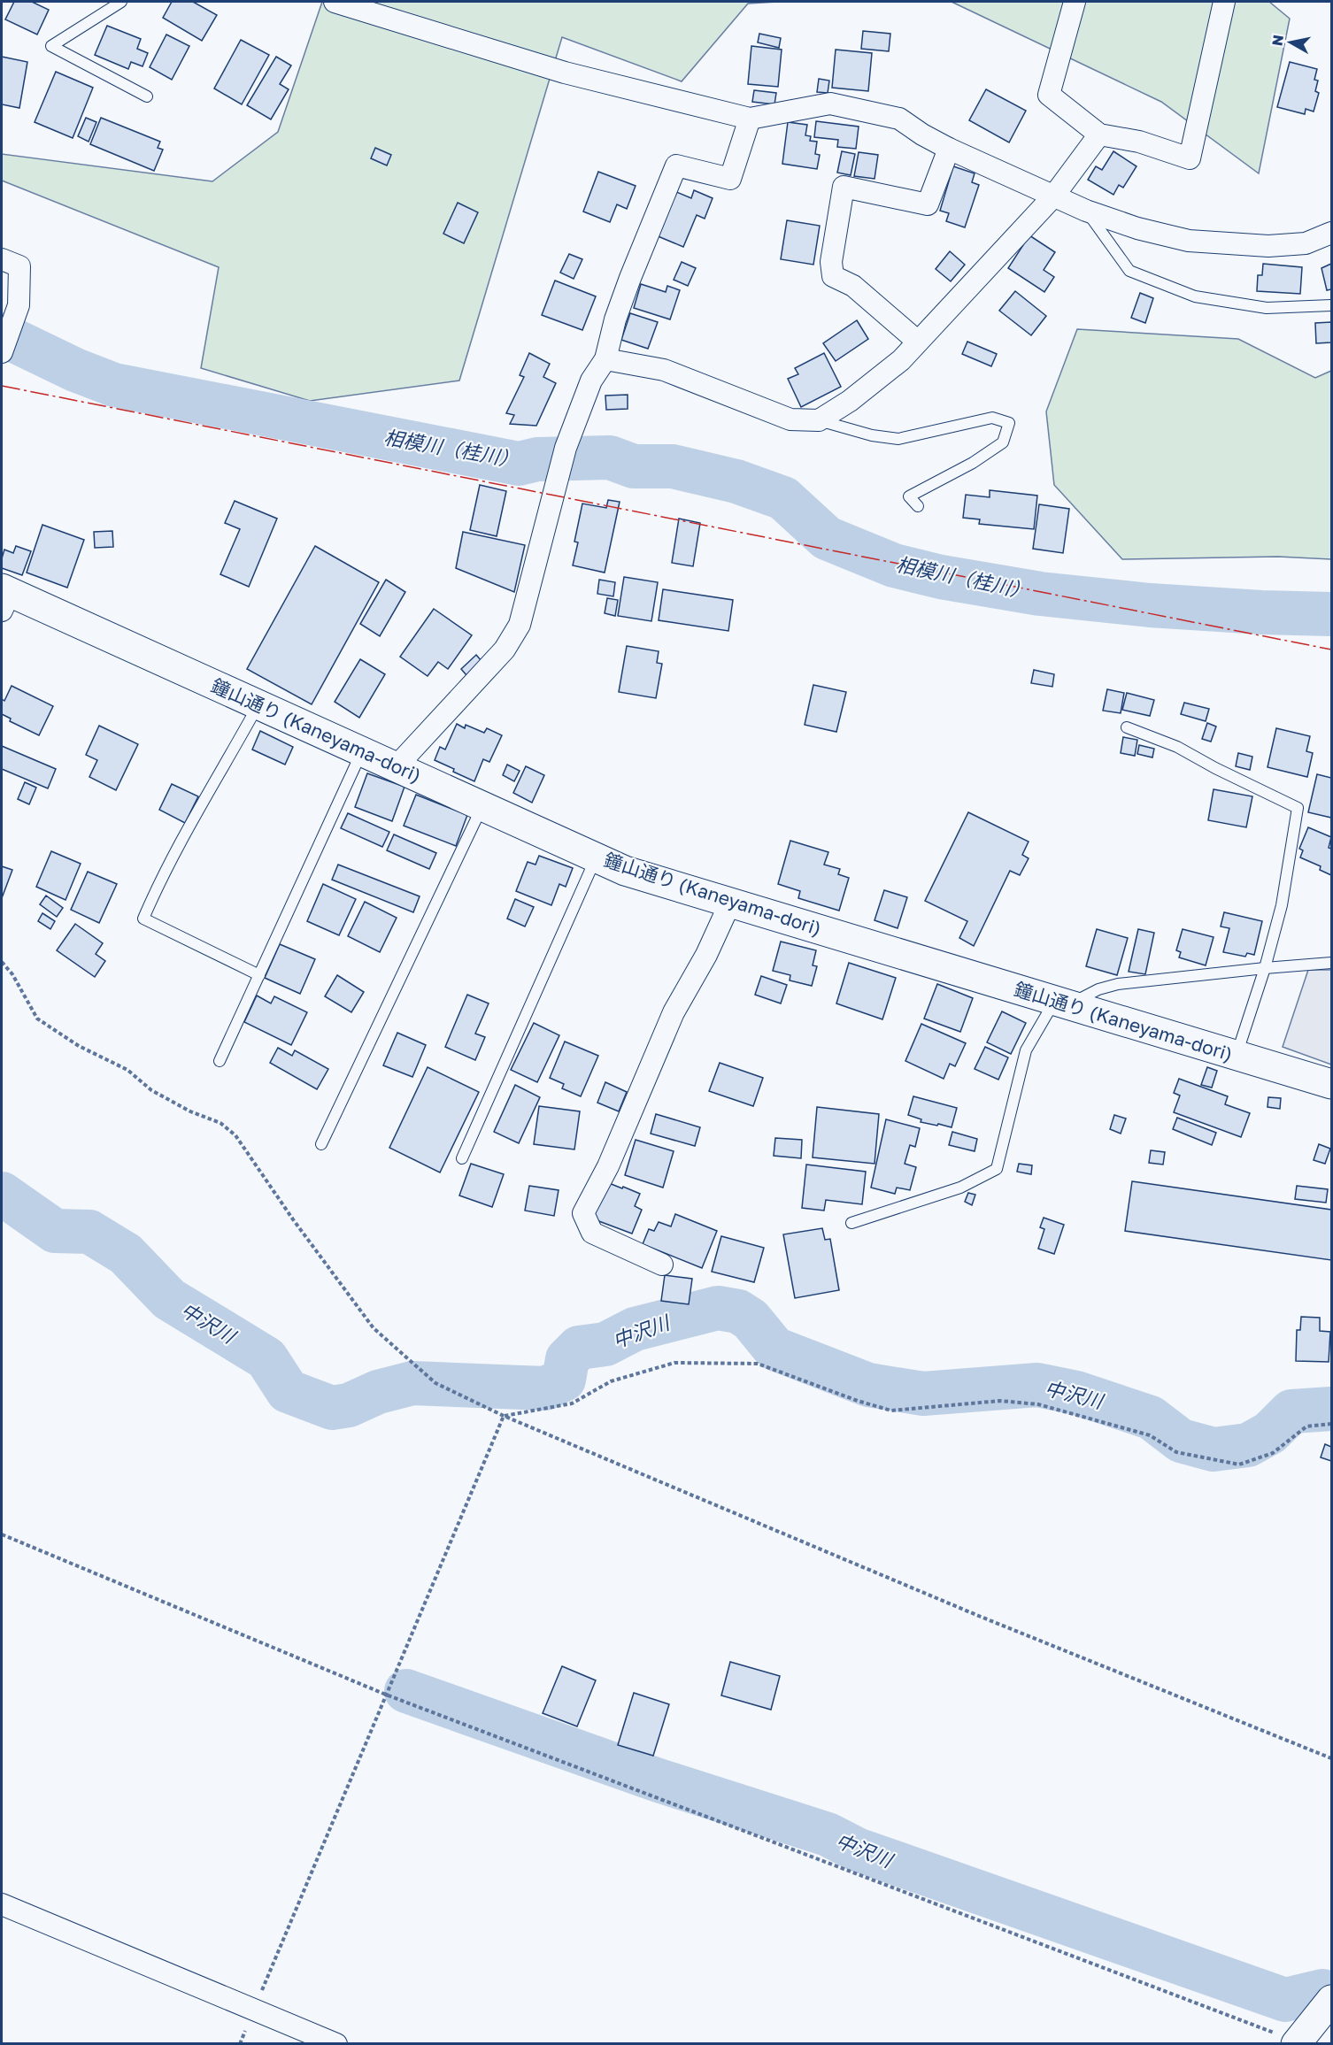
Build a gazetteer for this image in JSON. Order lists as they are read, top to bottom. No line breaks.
{"streets":{"street":["鐘山通り (Kaneyama-dori)"]},"water":["相模川（桂川）","中沢川"],"north":"left"}
